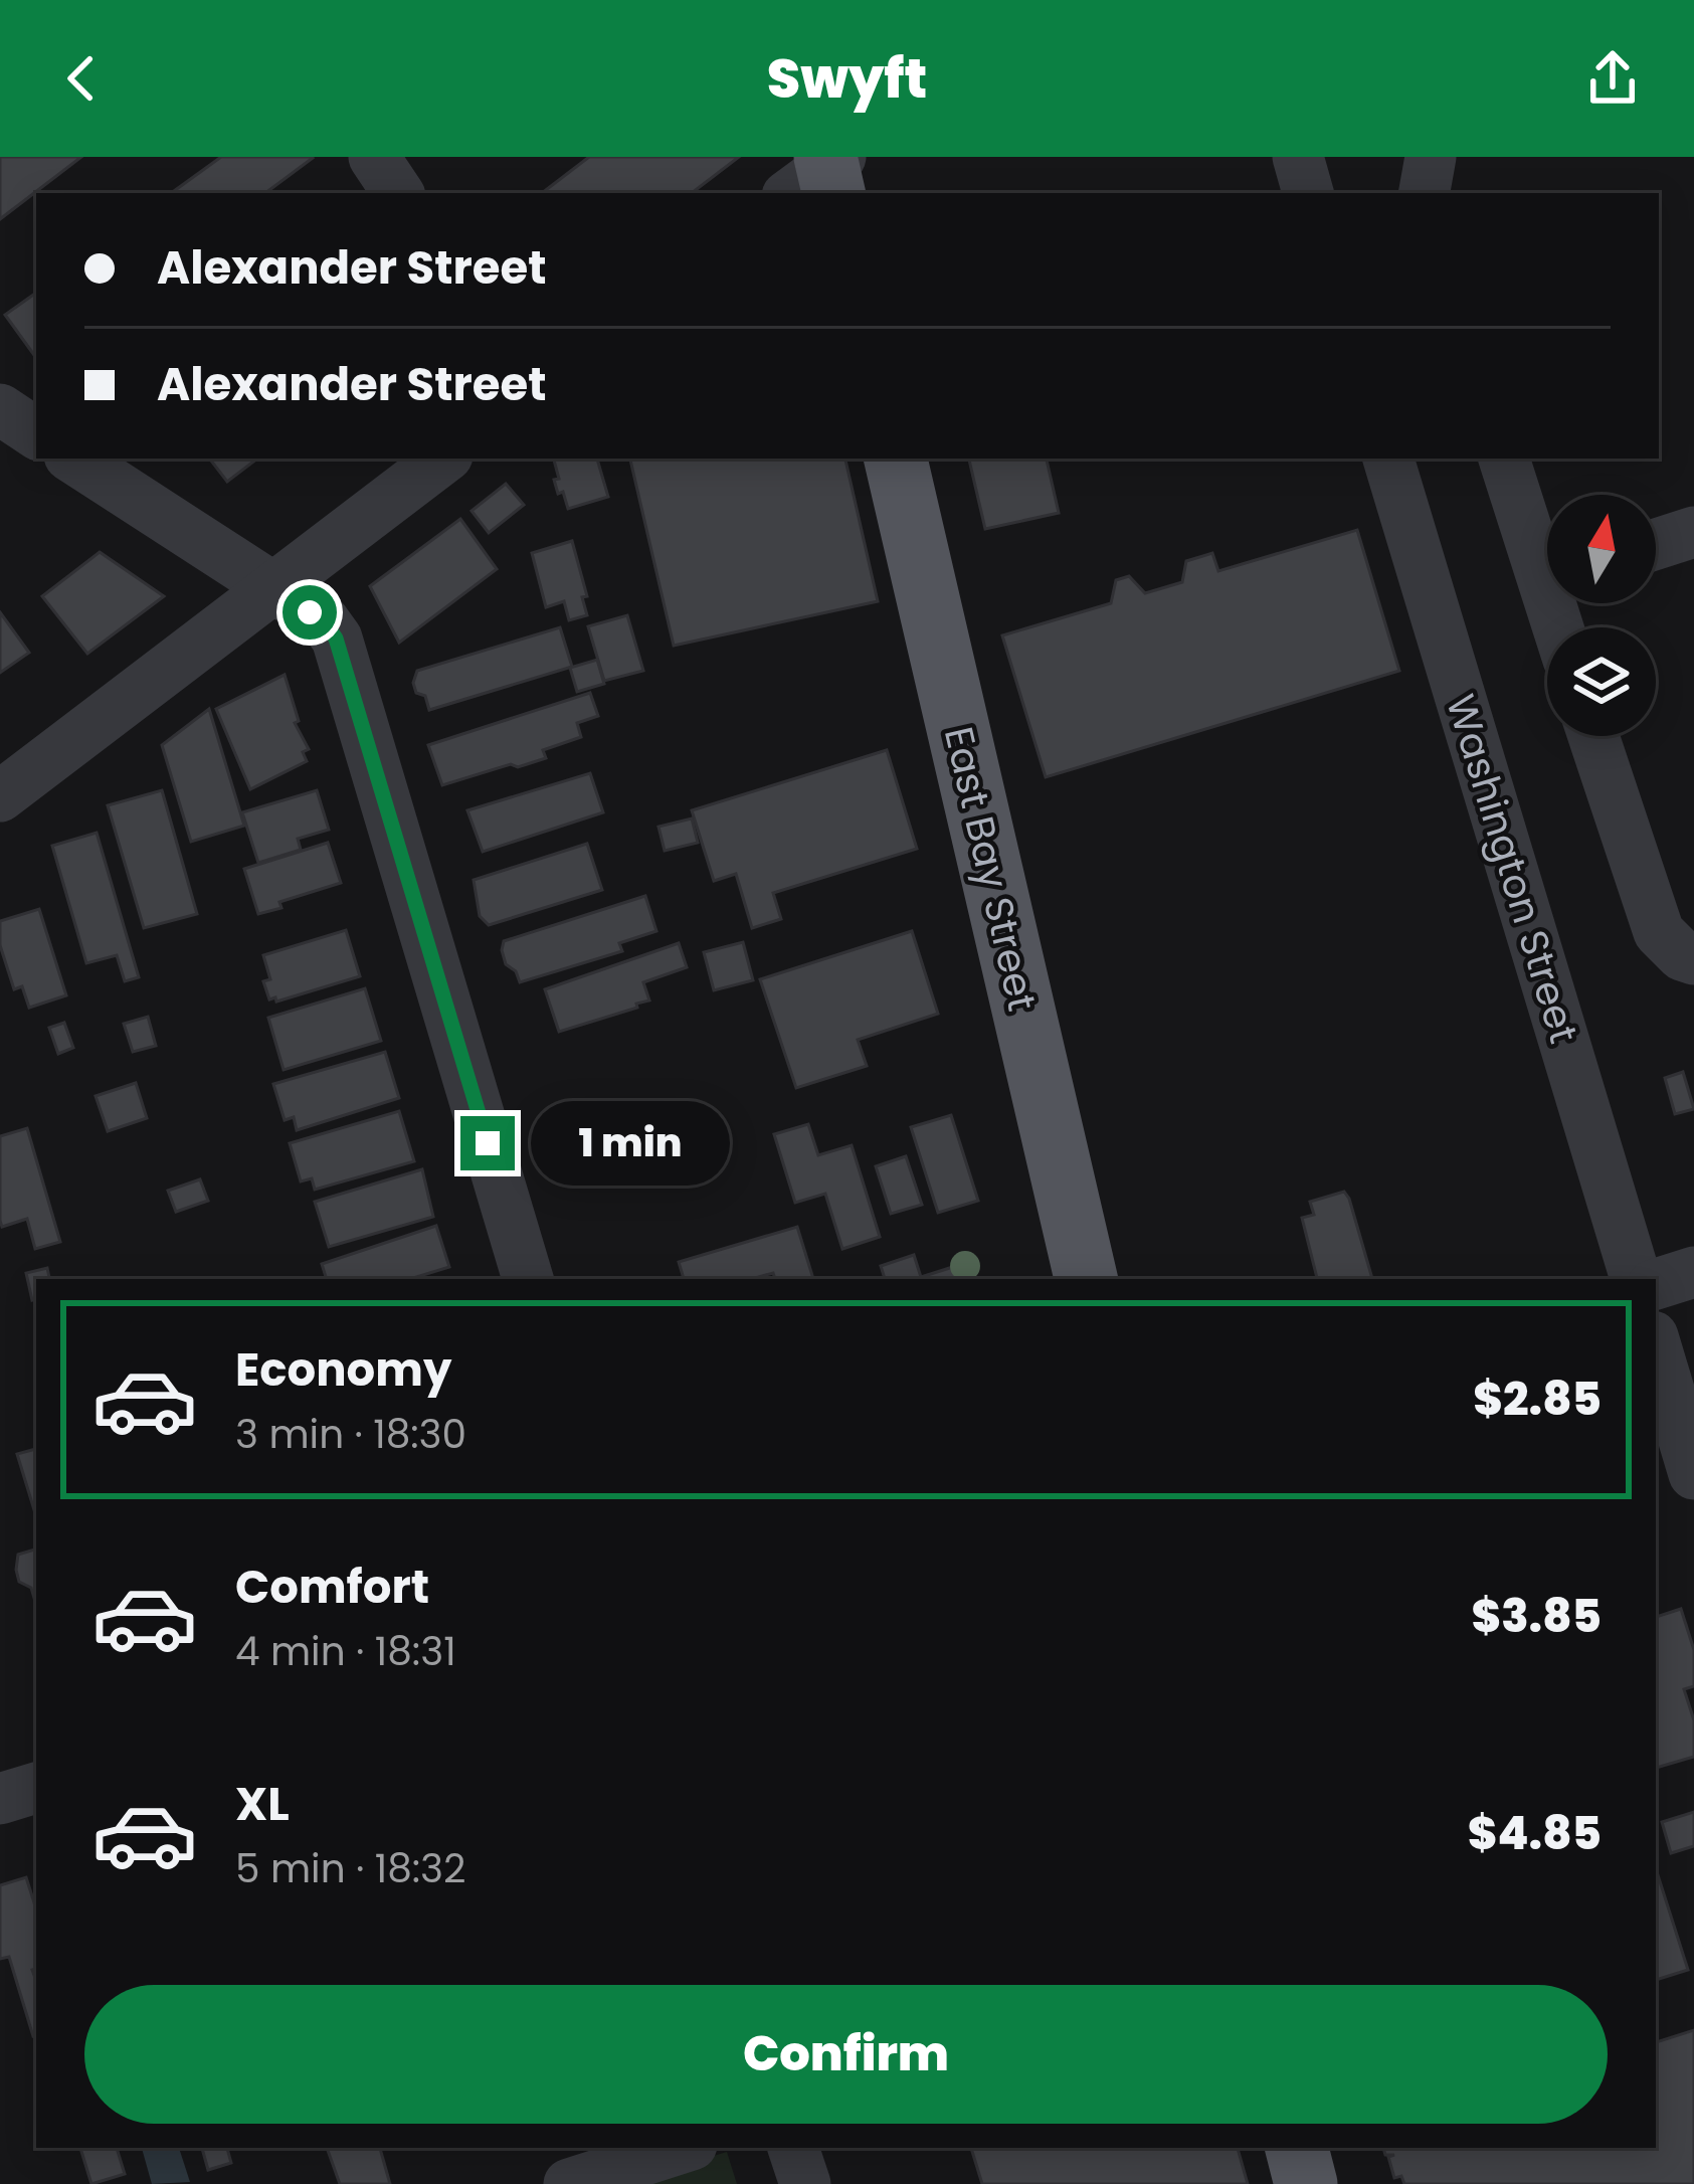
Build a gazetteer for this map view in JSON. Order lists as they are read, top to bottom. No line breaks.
{"streets":{"main road":["East Bay Street"],"street":["Washington Street"]},"north":"top","page":{"header":"Swyft","banner":["Alexander Street","Alexander Street"],"bubble":"1 min","list":[{"name":"Economy","note":"3 min · 18:30","value":"$2.85"},{"name":"Comfort","note":"4 min · 18:31","value":"$3.85"},{"name":"XL","note":"5 min · 18:32","value":"$4.85"}],"buttons":"Confirm"}}
